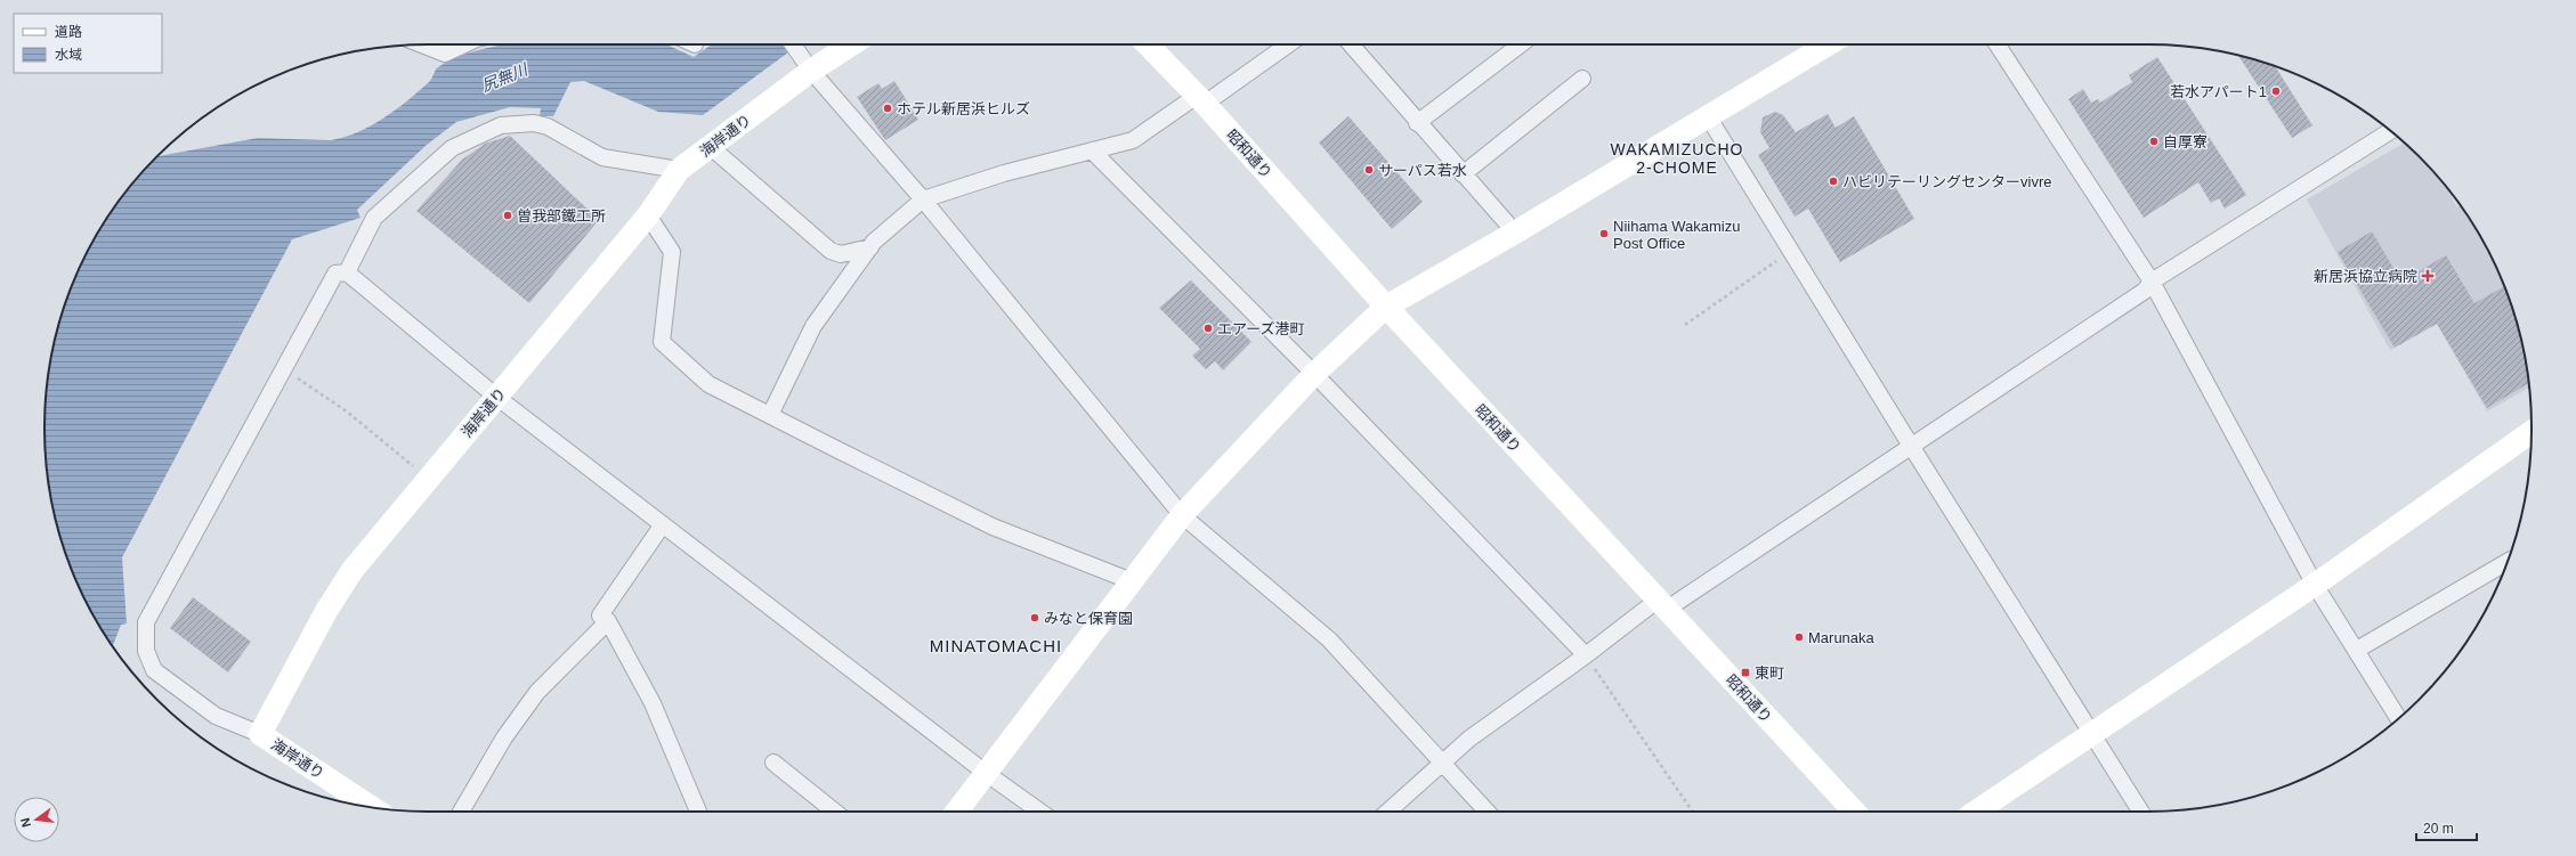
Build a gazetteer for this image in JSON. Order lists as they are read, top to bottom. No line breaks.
{"streets":{"street":["海岸通り","昭和通り"]},"districts":["WAKAMIZUCHO 2-CHOME","MINATOMACHI"],"water":["尻無川"],"places":{"other":["若水アパート1","ホテル新居浜ヒルズ","自厚寮","サーパス若水","ハビリテーリングセンターvivre","曽我部鐵工所","Niihama Wakamizu Post Office","エアーズ港町","みなと保育園","Marunaka"],"health":["新居浜協立病院"],"transit":["東町"]},"legend":["道路","水域"],"scale_bar":"20 m","north":"left"}
